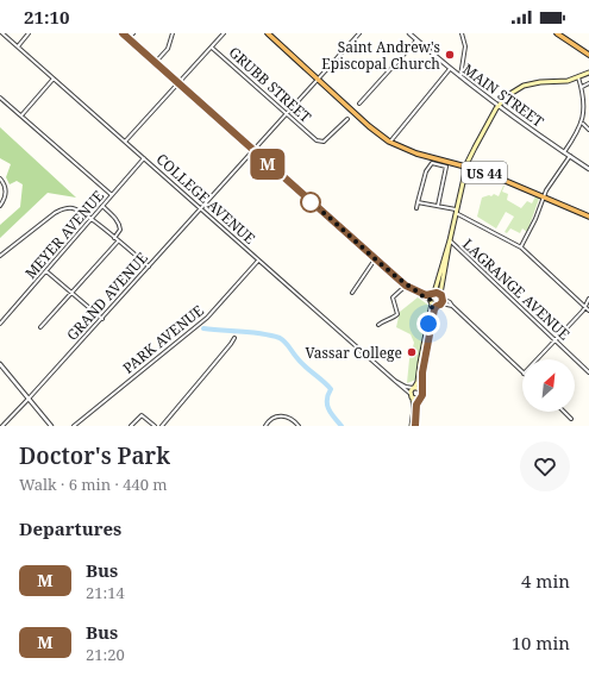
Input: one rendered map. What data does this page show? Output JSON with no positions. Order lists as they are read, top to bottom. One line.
{"streets":{"highway":["US 44"],"street":["GRUBB STREET","MAIN STREET","COLLEGE AVENUE","MEYER AVENUE","LAGRANGE AVENUE","GRAND AVENUE","PARK AVENUE"]},"crossings":[["GRUBB STREET","GRAND AVENUE"],["US 44","GRAND AVENUE"],["COLLEGE AVENUE","MEYER AVENUE"],["COLLEGE AVENUE","GRAND AVENUE"],["COLLEGE AVENUE","PARK AVENUE"]],"places":["Saint Andrew's Episcopal Church","Vassar College"],"lines":["bus line M"],"north":"top right","page":{"status":"21:10","on_map":"M","heading":[["Doctor's Park","Walk · 6 min · 440 m"],"Departures"],"list":[{"mark":"M","name":"Bus","note":"21:14","value":"4 min"},{"mark":"M","name":"Bus","note":"21:20","value":"10 min"}]}}
